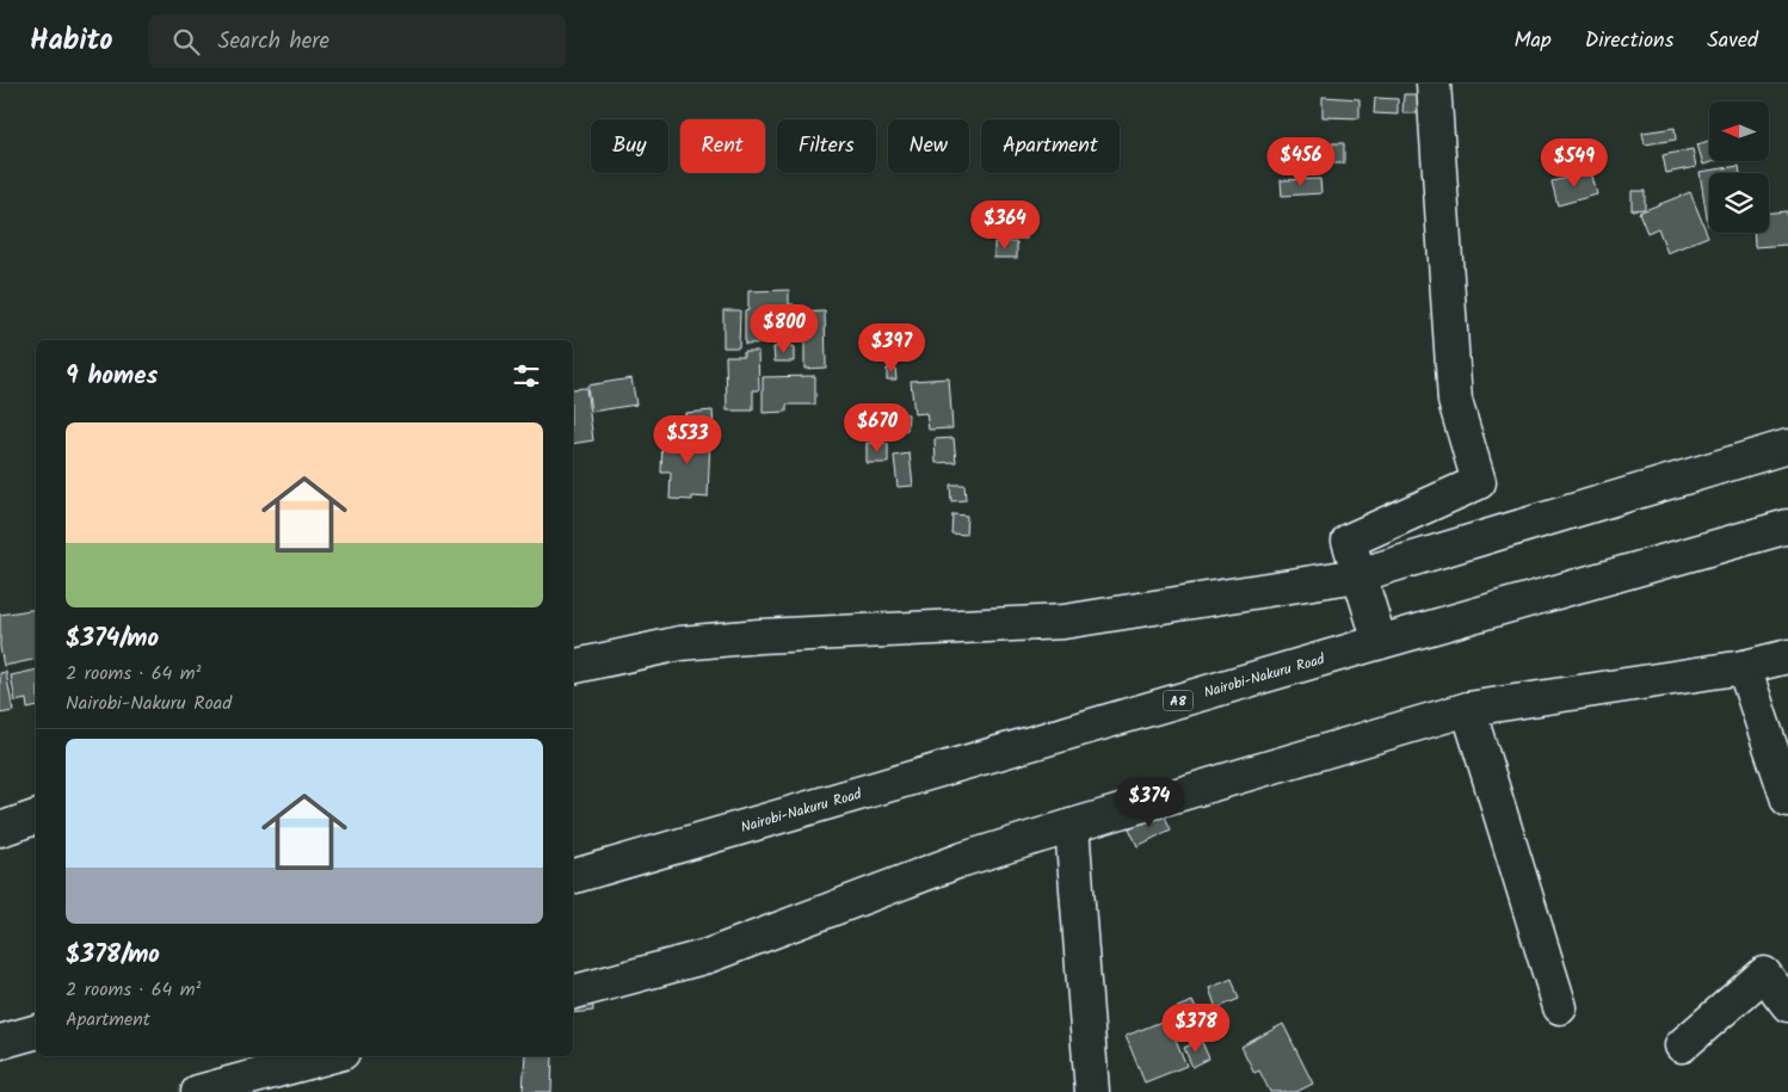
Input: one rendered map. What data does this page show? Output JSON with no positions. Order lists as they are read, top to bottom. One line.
{"streets":{"main road":["Nairobi-Nakuru Road","A8"]},"north":"left","page":{"header":"Habito","search":"Search here","nav":["Map","Directions","Saved"],"chip":["Buy","Rent","Filters","New","Apartment"],"price":["$456","$549","$364","$800","$397","$670","$533","$374","$378"],"heading":"9 homes","list":[{"name":"$374/mo","note":"2 rooms · 64 m² · Nairobi-Nakuru Road"},{"name":"$378/mo","note":"2 rooms · 64 m² · Apartment"}]}}
